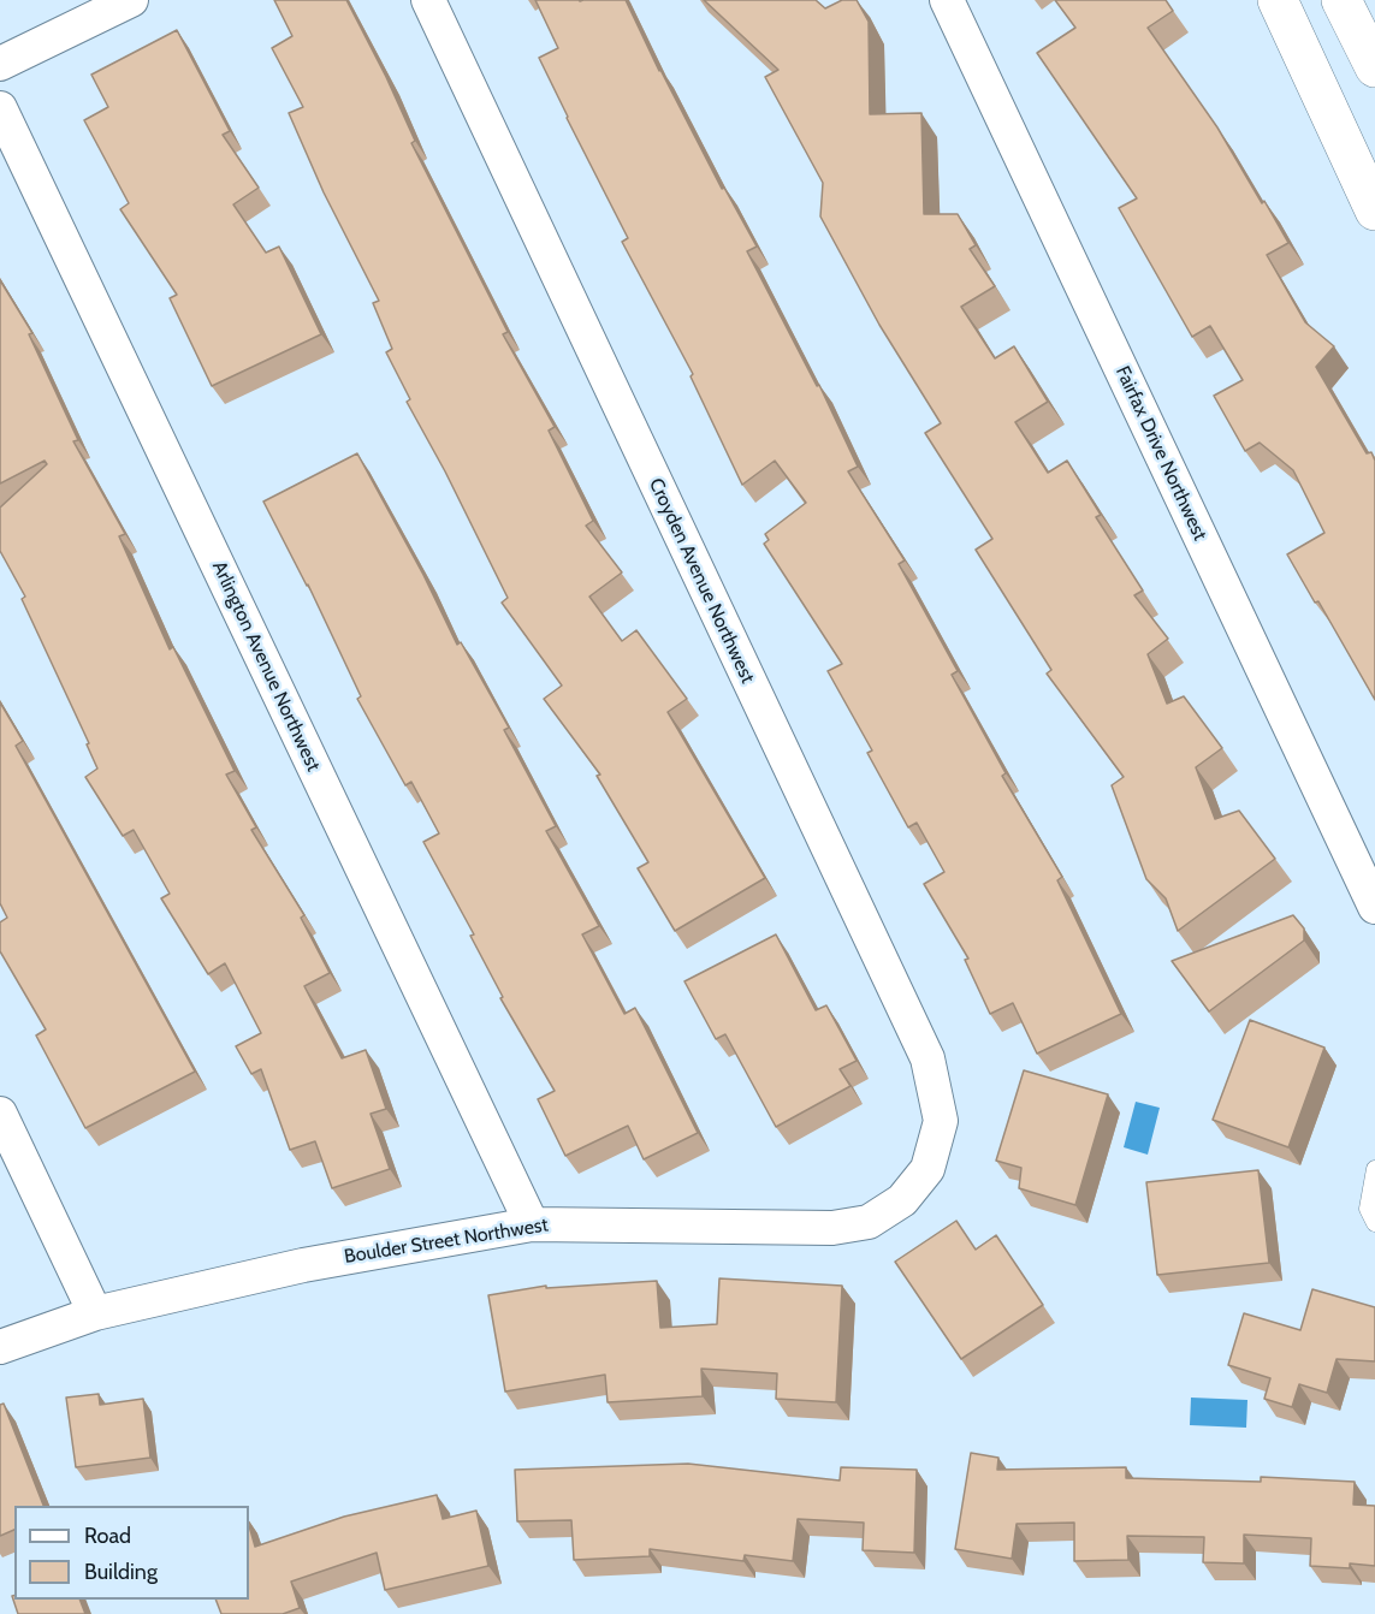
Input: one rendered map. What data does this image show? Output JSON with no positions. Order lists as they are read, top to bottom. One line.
{"streets":{"street":["Fairfax Drive Northwest","Croyden Avenue Northwest","Arlington Avenue Northwest","Boulder Street Northwest"]},"crossings":[["Croyden Avenue Northwest","Boulder Street Northwest"],["Arlington Avenue Northwest","Boulder Street Northwest"]],"legend":["Road","Building"]}
